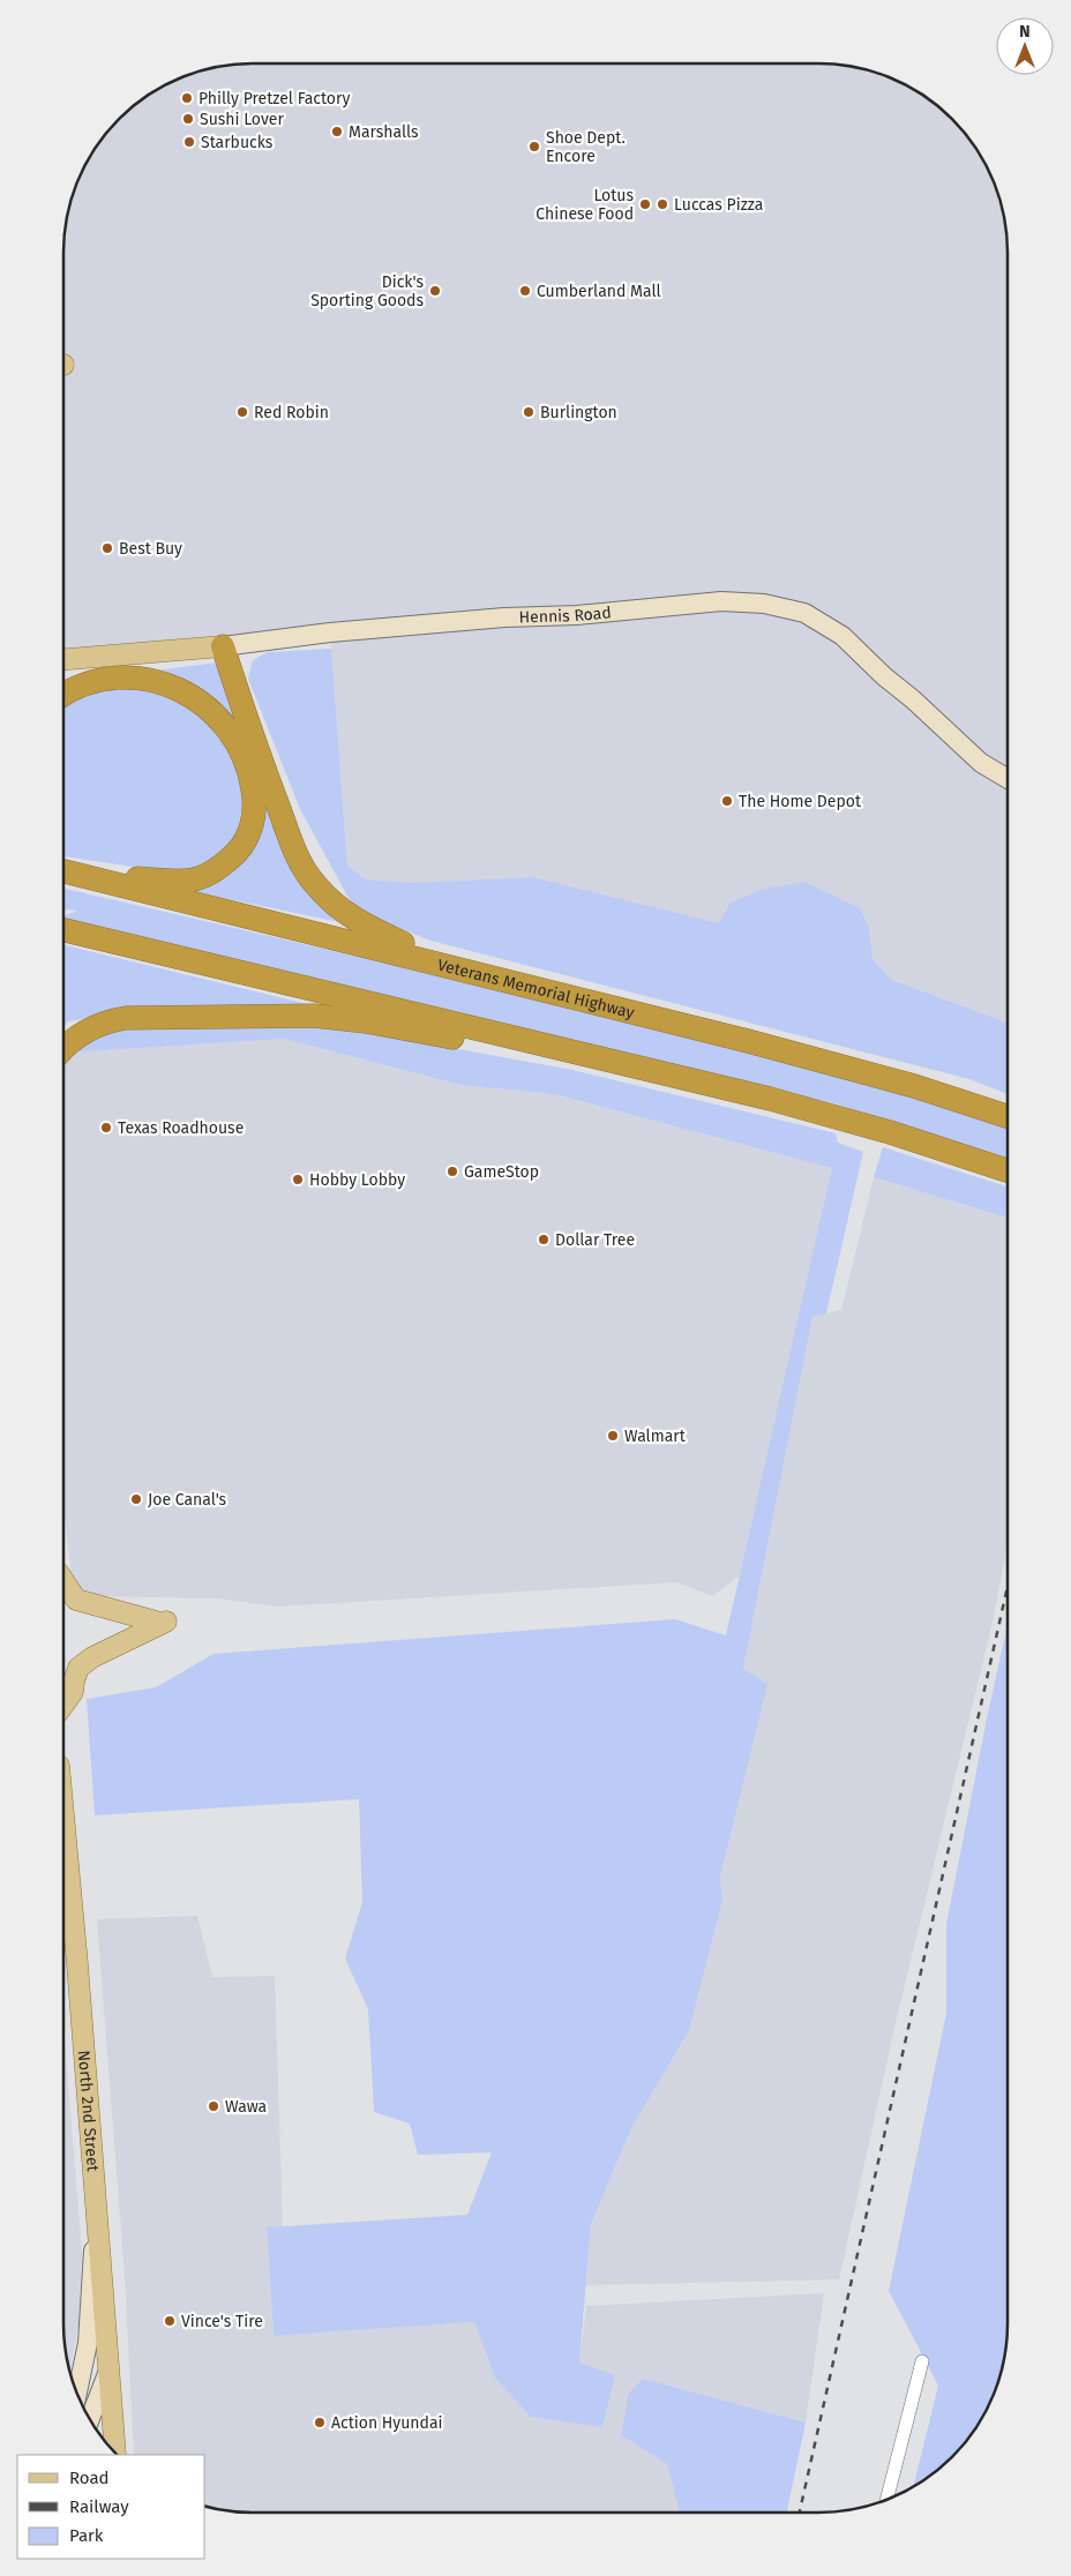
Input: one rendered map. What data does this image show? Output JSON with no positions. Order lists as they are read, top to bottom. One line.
{"streets":{"highway":["Veterans Memorial Highway"],"main road":["Hennis Road","North 2nd Street"]},"places":["Philly Pretzel Factory","Sushi Lover","Marshalls","Starbucks","Shoe Dept. Encore","Lotus Chinese Food","Luccas Pizza","Dick's Sporting Goods","Cumberland Mall","Red Robin","Burlington","Best Buy","The Home Depot","Texas Roadhouse","GameStop","Hobby Lobby","Dollar Tree","Walmart","Joe Canal's","Wawa","Vince's Tire","Action Hyundai"],"legend":["Road","Railway","Park"],"north":"top"}
